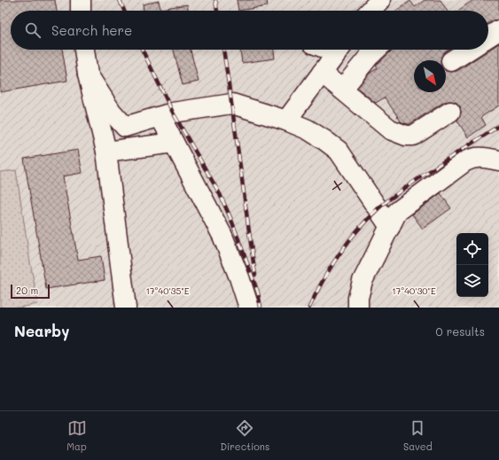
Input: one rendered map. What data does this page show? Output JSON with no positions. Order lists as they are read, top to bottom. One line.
{"scale_bar":"20 m","north":"bottom right","page":{"search":"Search here","scale":"20 m","heading":["Nearby","0 results"],"nav":["Map","Directions","Saved"]},"coordinates":["17°40'35\"E","17°40'30\"E"]}
